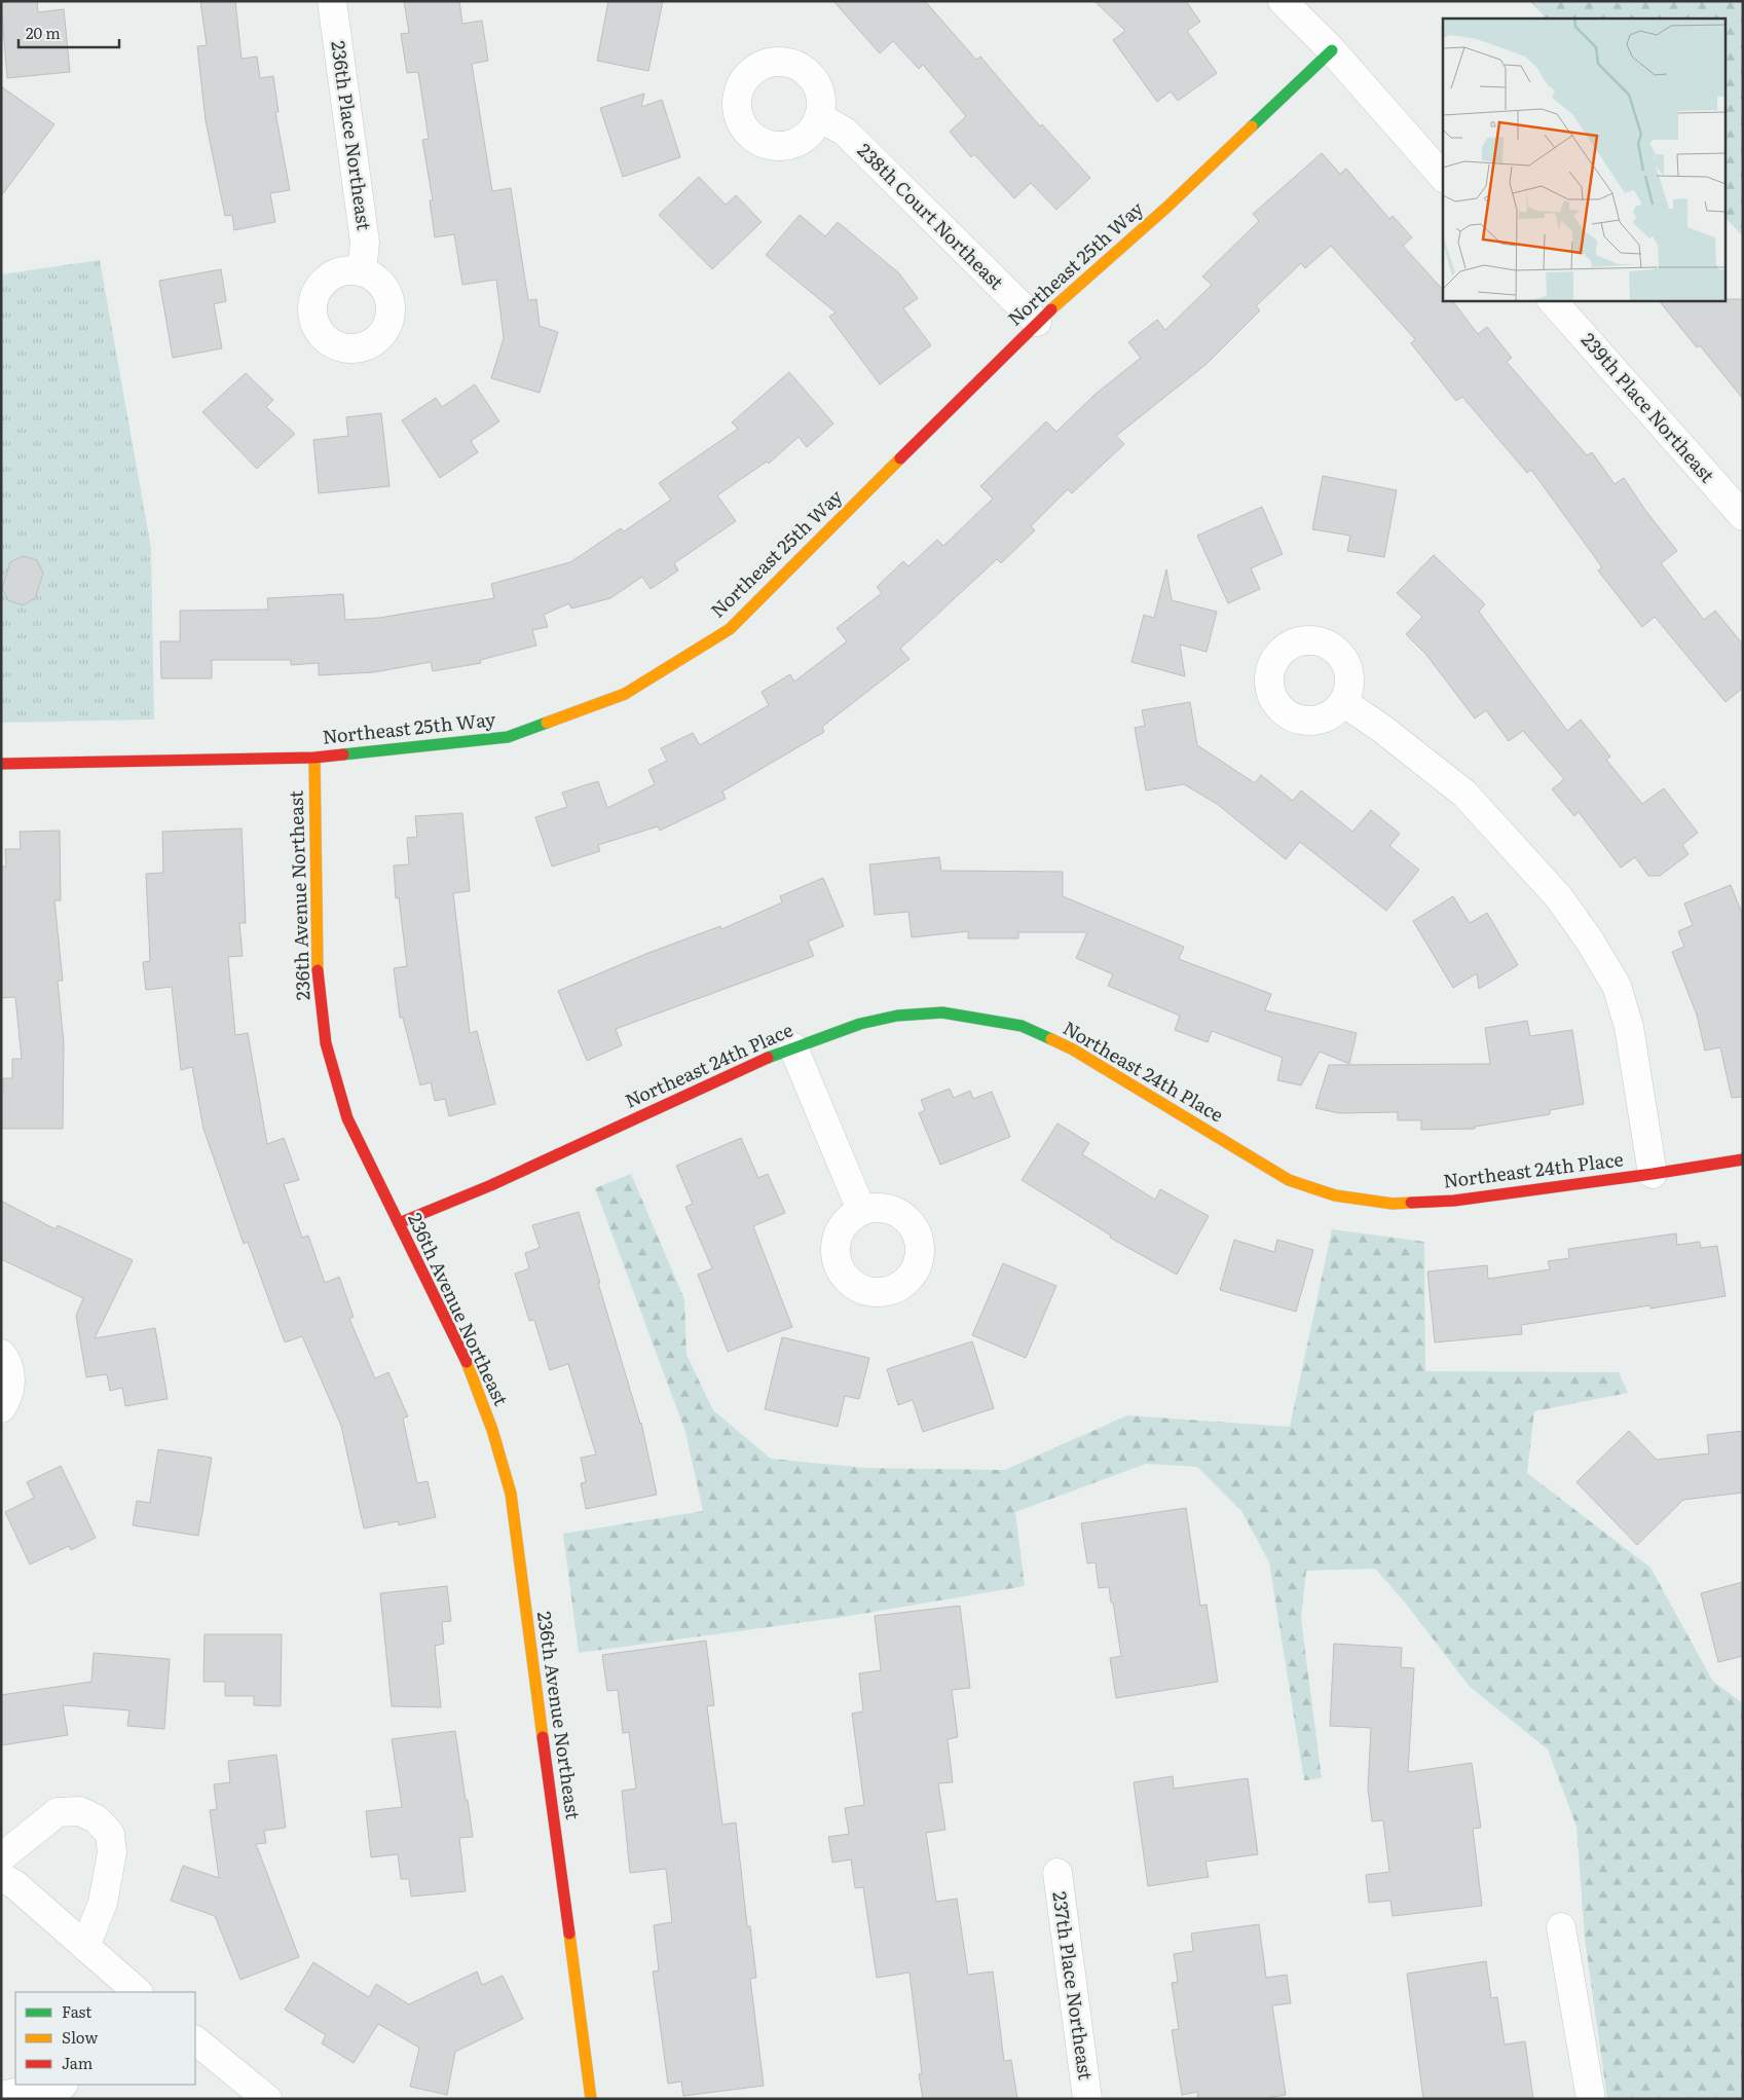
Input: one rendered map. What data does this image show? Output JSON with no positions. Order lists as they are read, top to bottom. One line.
{"streets":{"street":["236th Place Northeast","238th Court Northeast","Northeast 25th Way","239th Place Northeast","236th Avenue Northeast","Northeast 24th Place","237th Place Northeast"]},"crossings":[["238th Court Northeast","Northeast 25th Way"],["Northeast 25th Way","236th Avenue Northeast"],["236th Avenue Northeast","Northeast 24th Place"]],"legend":["Fast","Slow","Jam"],"scale_bar":"20 m"}
